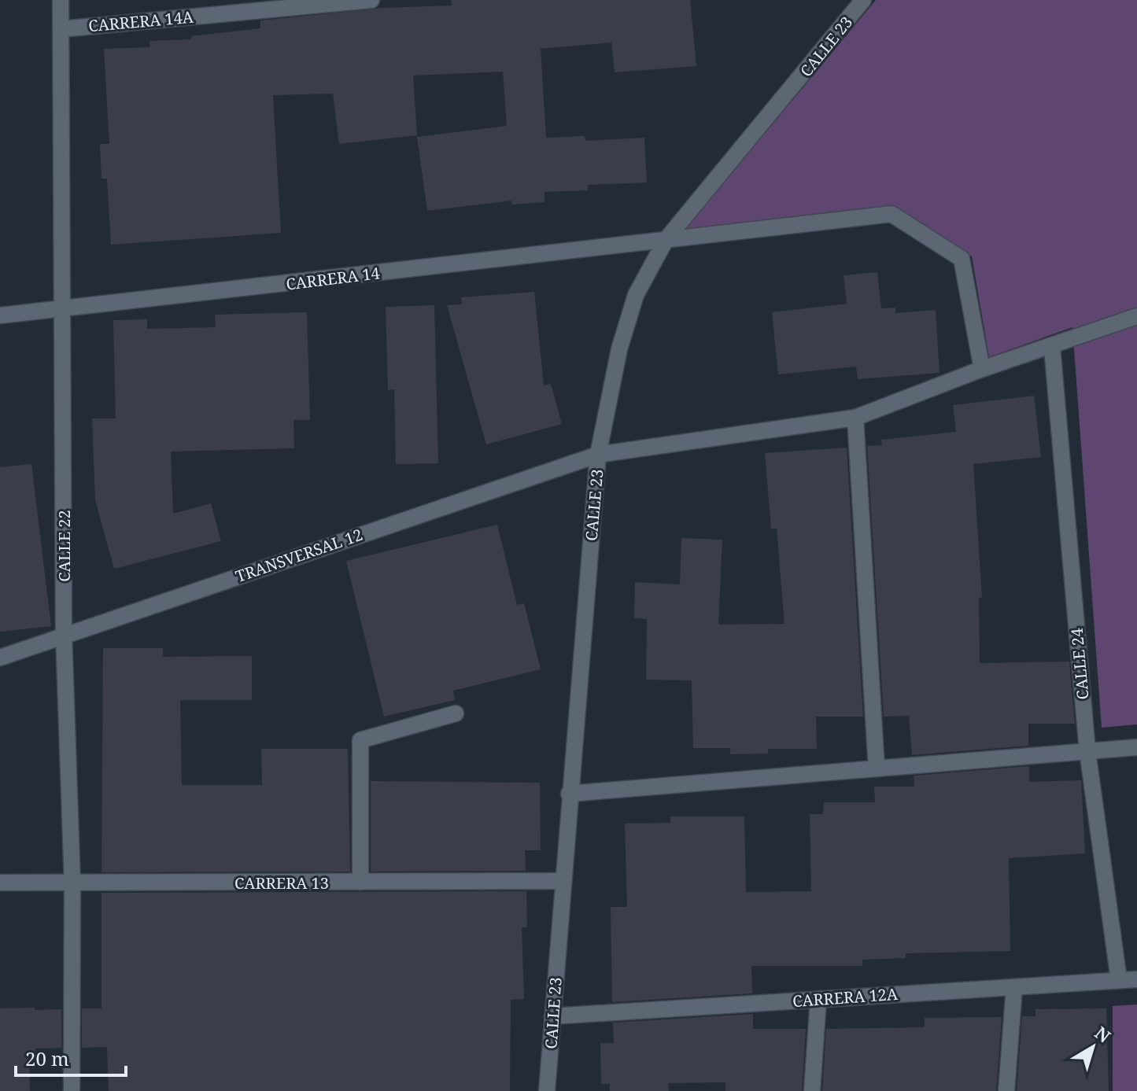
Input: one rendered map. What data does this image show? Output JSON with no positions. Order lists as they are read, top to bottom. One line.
{"streets":{"street":["CARRERA 14A","CALLE 23","CARRERA 14","CALLE 22","TRANSVERSAL 12","CALLE 24","CARRERA 13","CARRERA 12A"]},"crossings":[["CARRERA 14A","CALLE 22"],["CALLE 23","CARRERA 14"],["CALLE 23","TRANSVERSAL 12"],["CALLE 23","CARRERA 13"],["CALLE 23","CARRERA 12A"],["CARRERA 14","CALLE 22"],["CARRERA 14","TRANSVERSAL 12"],["CALLE 22","TRANSVERSAL 12"],["CALLE 22","CARRERA 13"],["TRANSVERSAL 12","CALLE 24"],["CALLE 24","CARRERA 12A"]],"scale_bar":"20 m","north":"top right"}
